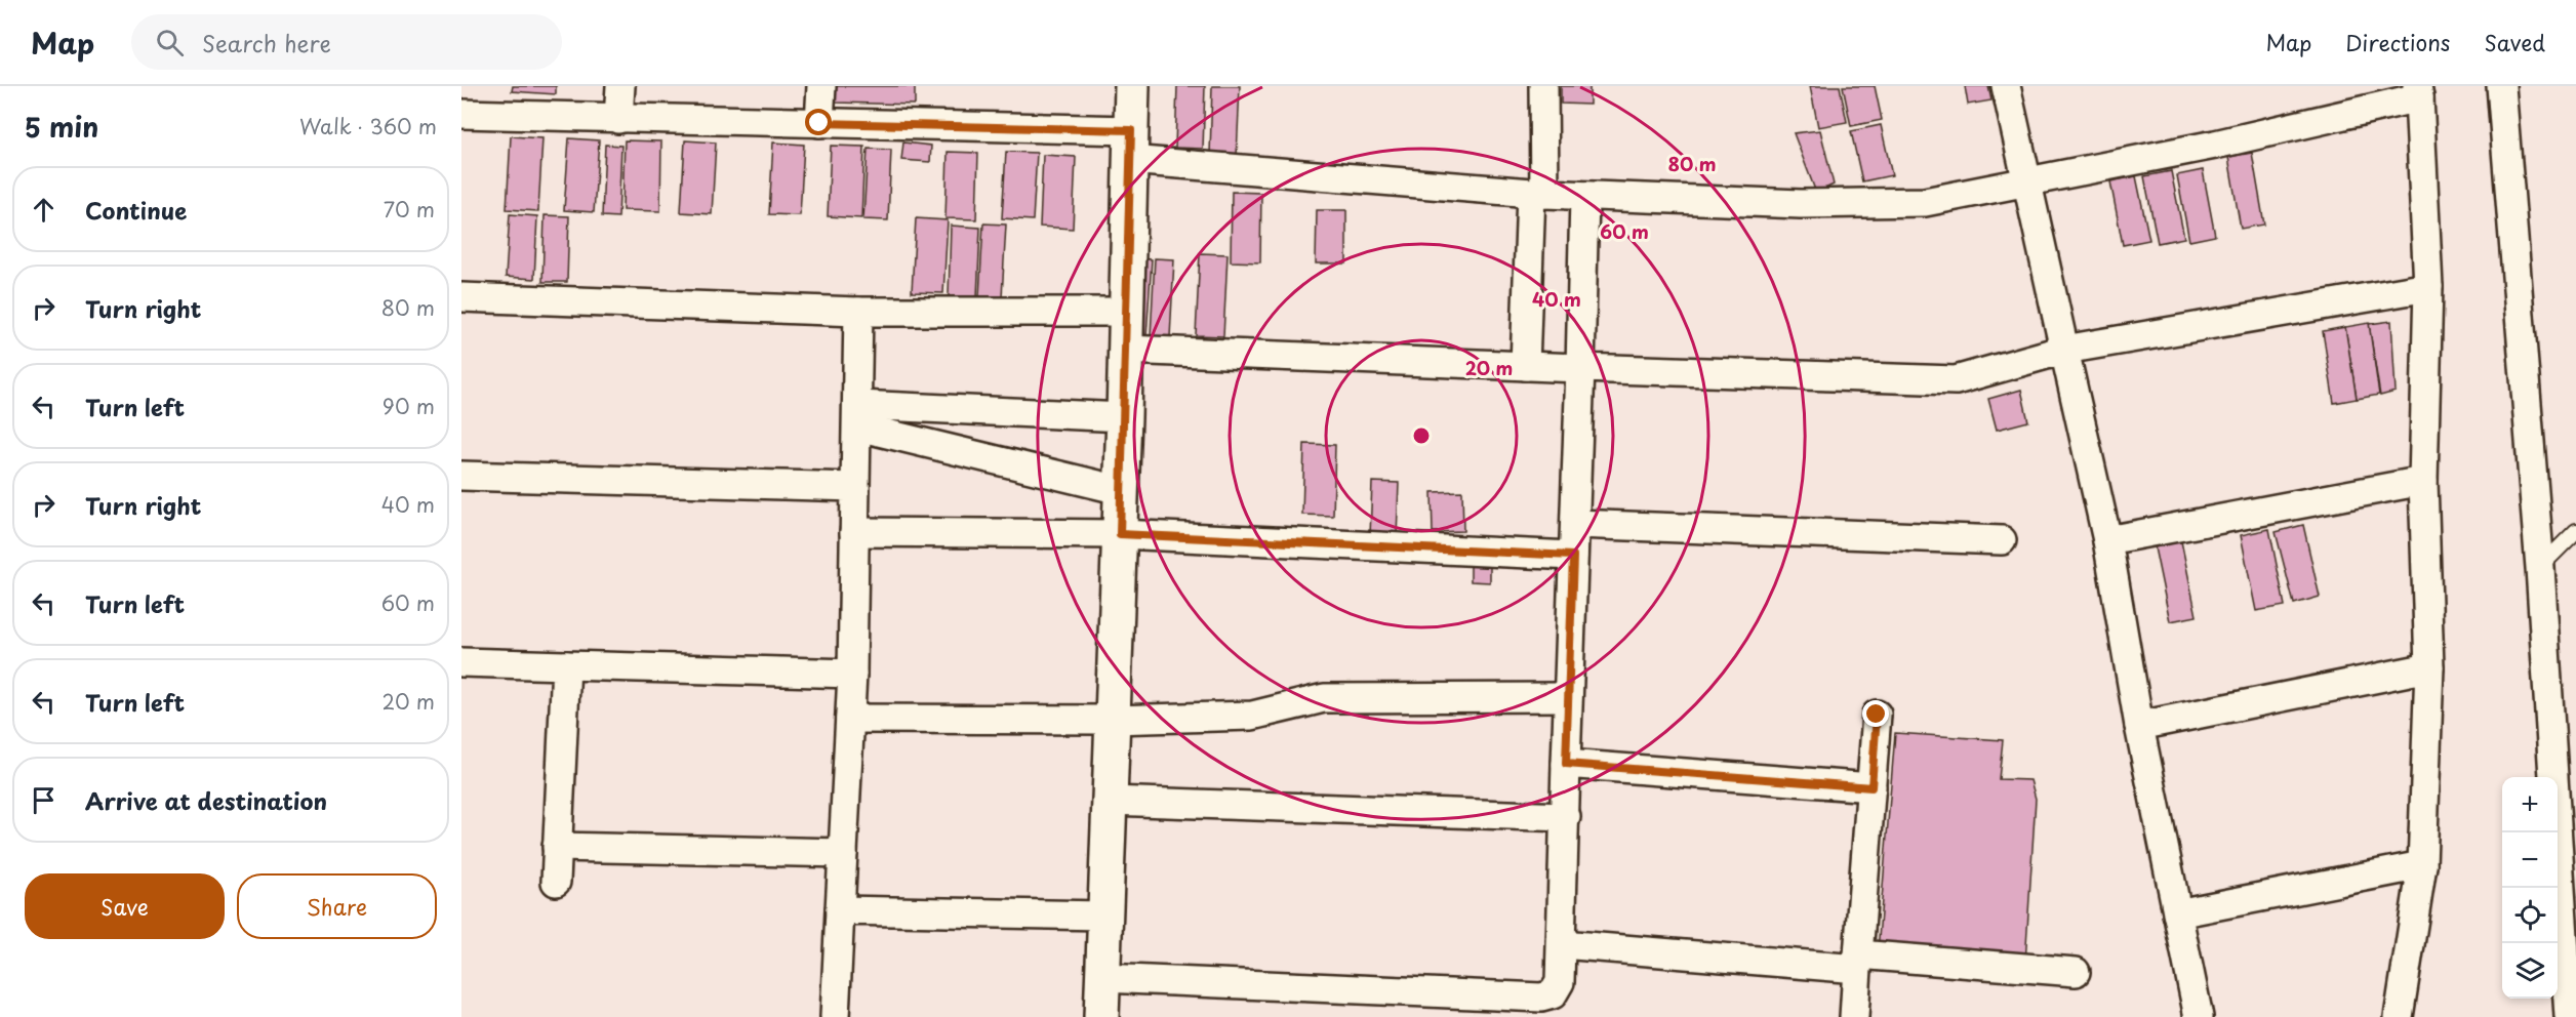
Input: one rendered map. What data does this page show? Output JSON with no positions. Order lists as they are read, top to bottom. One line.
{"page":{"header":"Map","search":"Search here","nav":["Map","Directions","Saved"],"heading":["5 min","Walk · 360 m"],"list":[["Continue","70 m"],["Turn right","80 m"],["Turn left","90 m"],["Turn right","40 m"],["Turn left","60 m"],["Turn left","20 m"],"Arrive at destination"],"map_buttons":["+","−"],"buttons":["Save","Share"]},"rings":["80 m","60 m","40 m","20 m"]}
